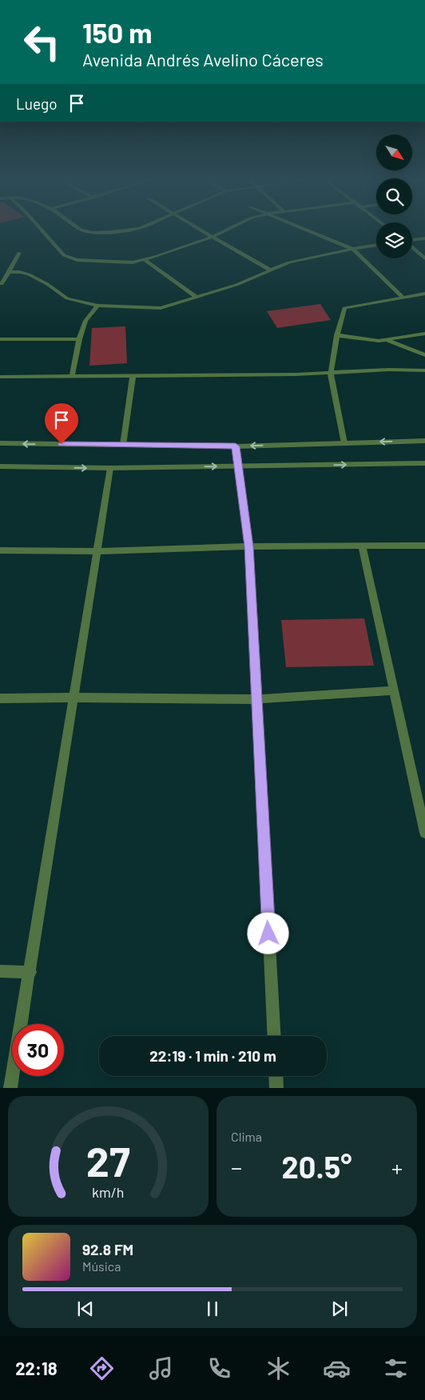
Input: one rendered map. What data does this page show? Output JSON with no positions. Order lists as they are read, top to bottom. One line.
{"north":"bottom right","page":{"turn":["150 m","Avenida Andrés Avelino Cáceres"],"then":"Luego","limit":"30","trip":"22:19 · 1 min · 210 m","tile":"Clima","heat":["−","20.5°","+"],"song":["92.8 FM","Música"],"tabs":"22:18","gauge":["27","km/h"]}}
